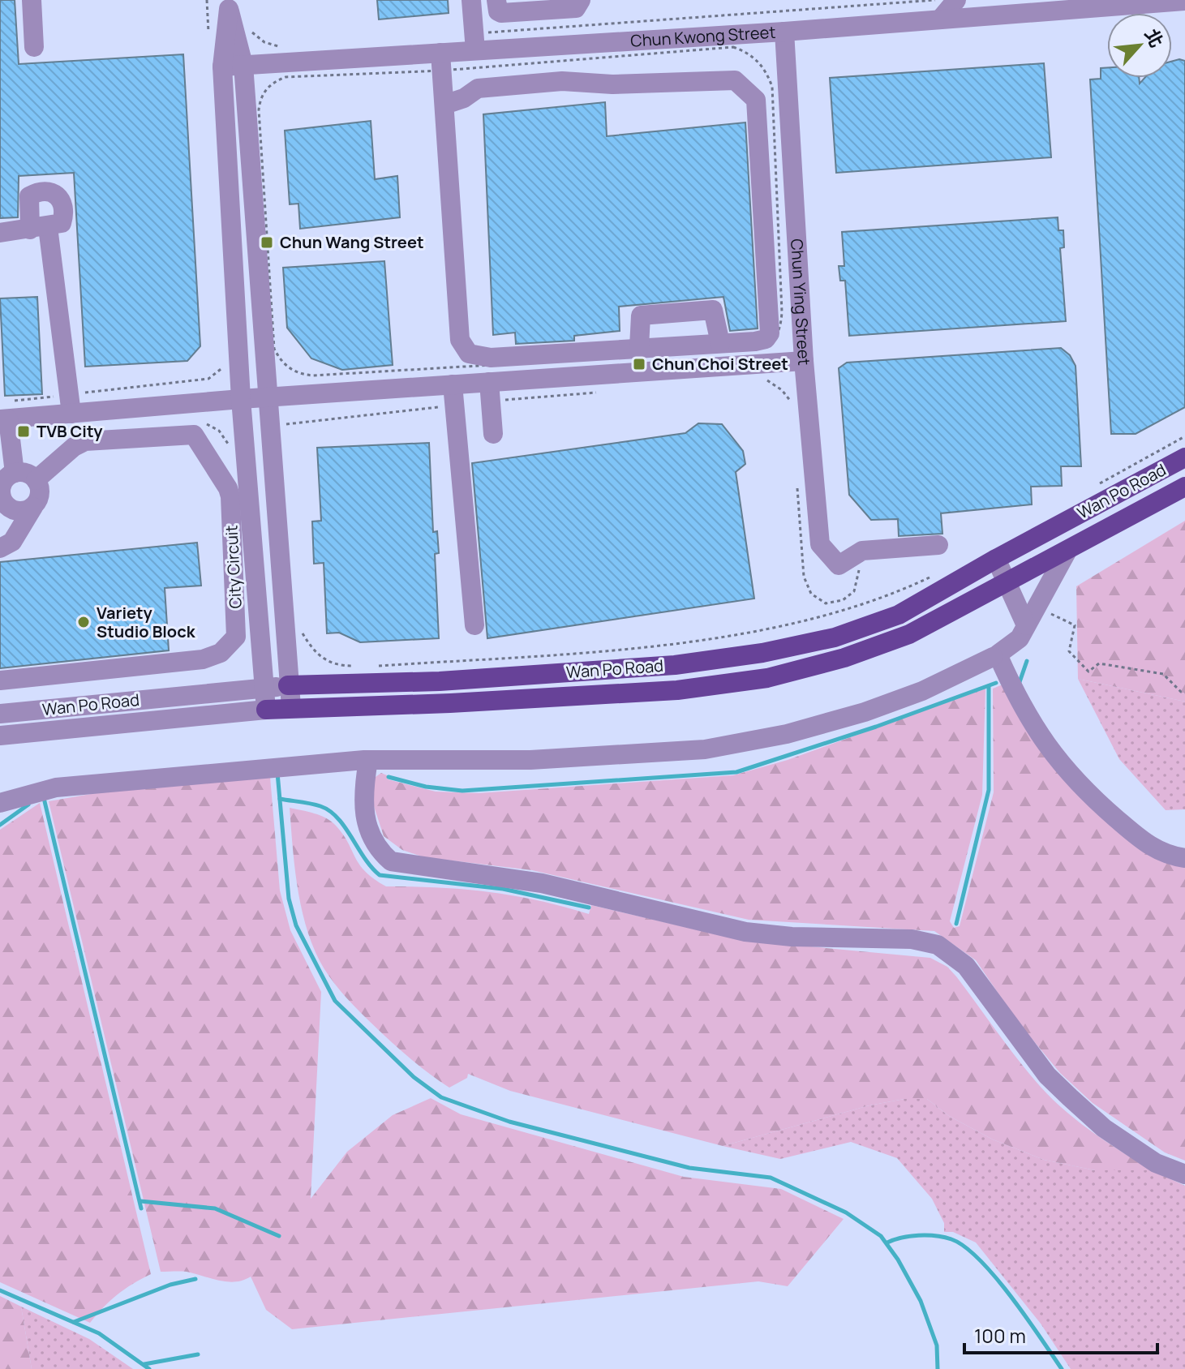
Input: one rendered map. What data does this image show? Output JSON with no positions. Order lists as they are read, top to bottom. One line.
{"streets":{"main road":["Wan Po Road"],"street":["Chun Kwong Street","Chun Ying Street","City Circuit"]},"crossings":[["Chun Kwong Street","Chun Ying Street"]],"places":{"transit":["Chun Wang Street","Chun Choi Street","TVB City"],"other":["Variety Studio Block"]},"scale_bar":"100 m","north":"top right"}
